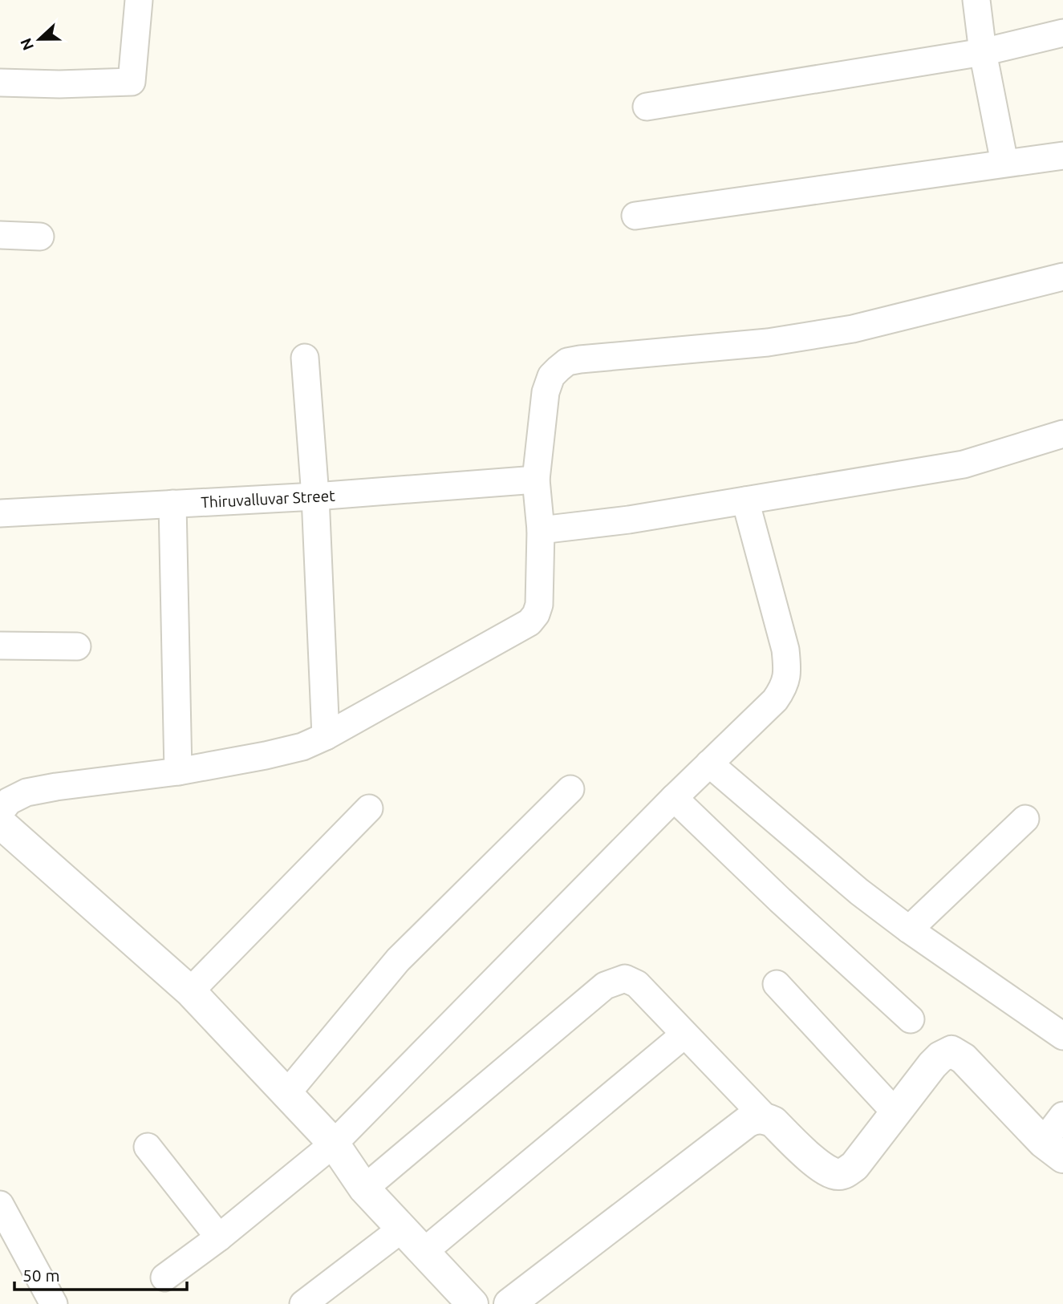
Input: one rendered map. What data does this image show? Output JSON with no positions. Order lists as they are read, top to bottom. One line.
{"streets":{"street":["Thiruvalluvar Street"]},"scale_bar":"50 m","north":"left"}
